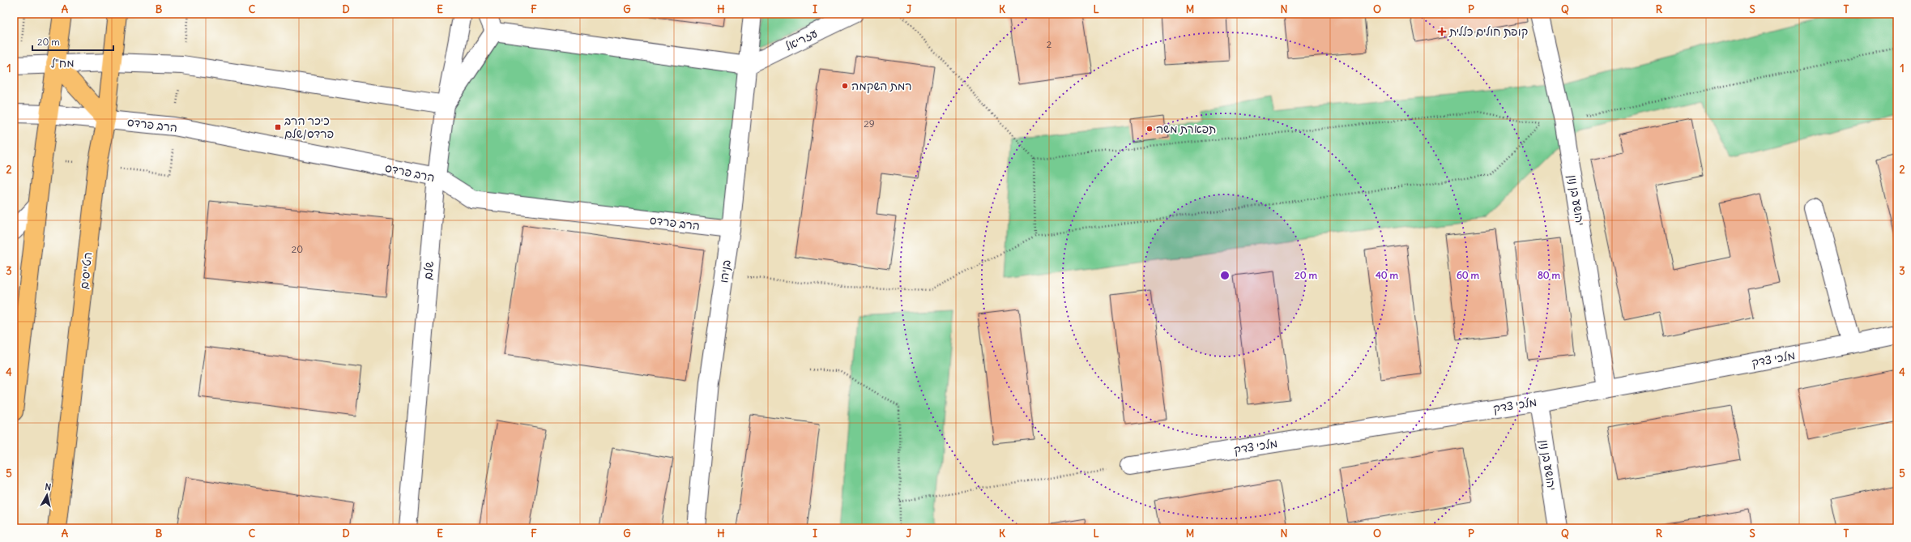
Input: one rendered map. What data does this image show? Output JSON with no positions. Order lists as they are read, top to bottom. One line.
{"streets":{"main road":["הטייסים"],"street":["עזריאל","מח\"ל","הרב פרדס","יהושע בן נון","שלם","בניהו","מלכי צדק"]},"crossings":[["עזריאל","בניהו"],["מח\"ל","הטייסים"],["הרב פרדס","הטייסים"],["הרב פרדס","שלם"],["הרב פרדס","בניהו"],["יהושע בן נון","מלכי צדק"]],"places":{"health":["קופת חולים כללית"],"other":["רמת השקמה","תפארת משה"],"transit":["כיכר הרב פרדס/שלם"]},"house_numbers":["2","29","20"],"scale_bar":"20 m","north":"top","grid":{"columns":["A","B","C","D","E","F","G","H","I","J","K","L","M","N","O","P","Q","R","S","T"],"rows":["1","2","3","4","5"]},"rings":["20 m","40 m","60 m","80 m"]}
